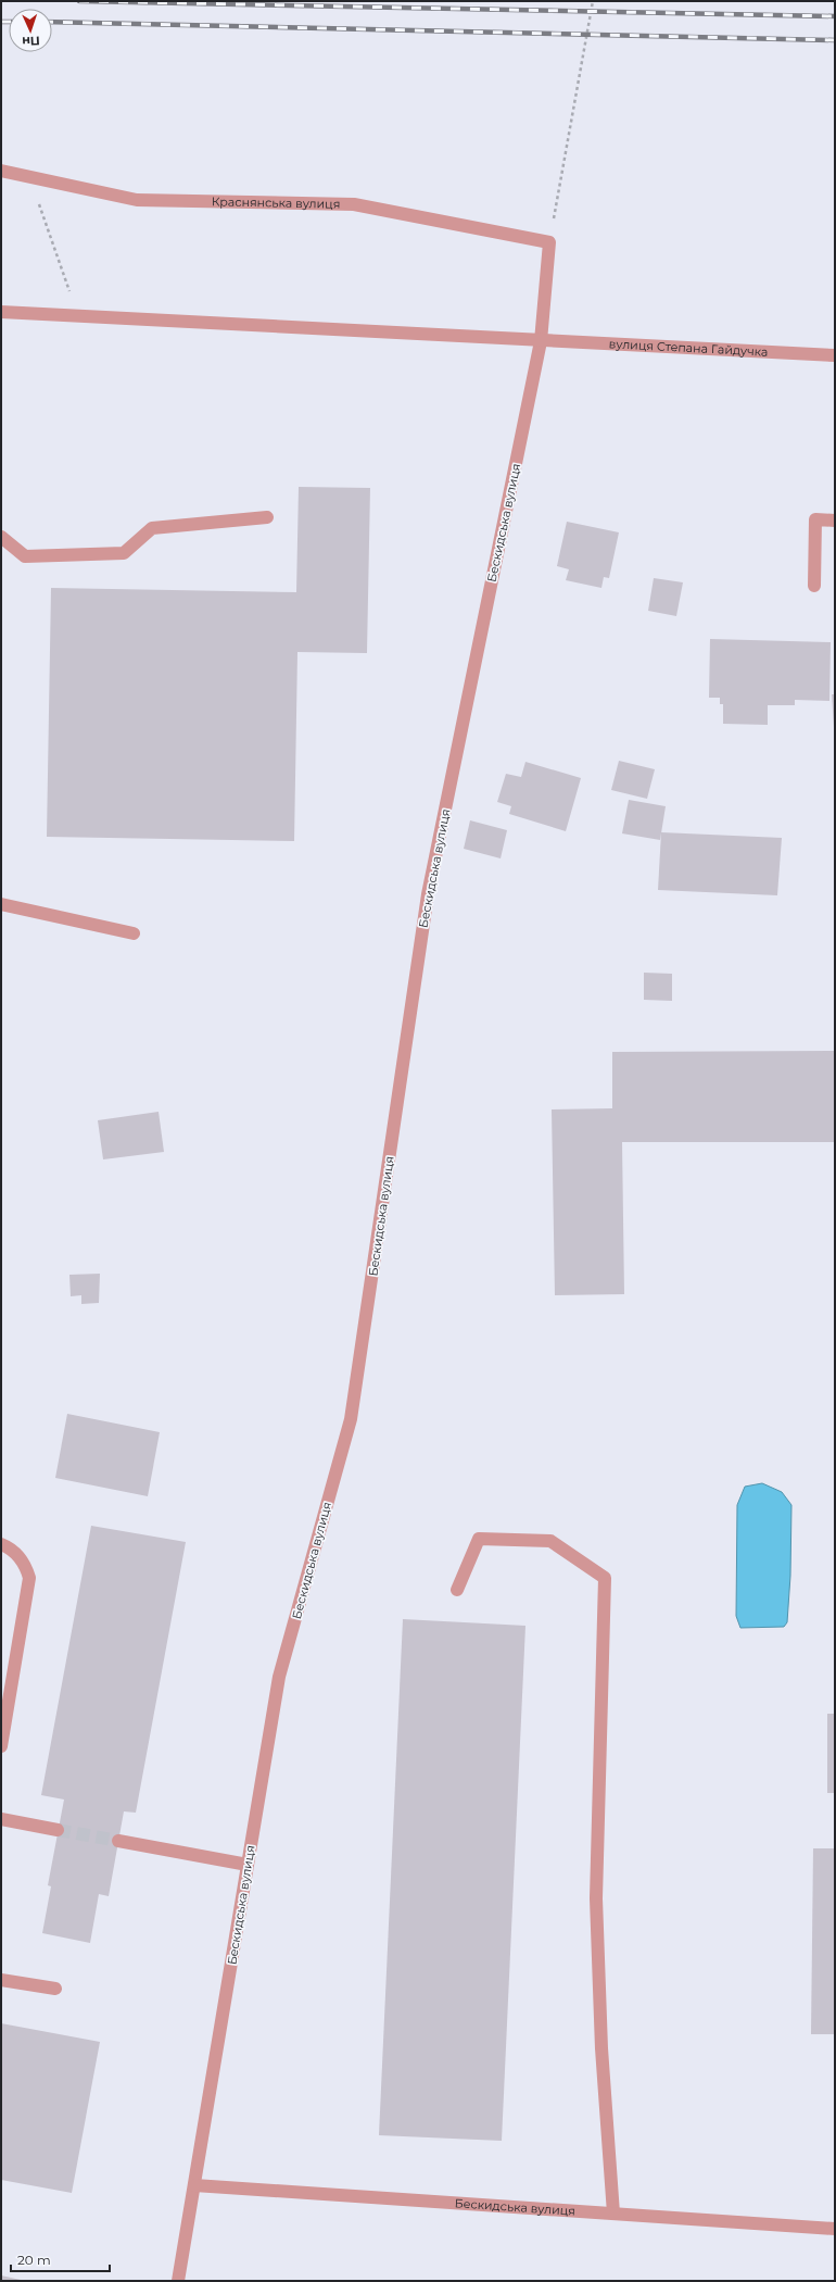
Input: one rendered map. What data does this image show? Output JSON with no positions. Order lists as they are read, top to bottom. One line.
{"streets":{"street":["Краснянська вулиця","вулиця Степана Гайдучка","Бескидська вулиця"]},"crossings":[["Краснянська вулиця","Бескидська вулиця"],["вулиця Степана Гайдучка","Бескидська вулиця"]],"scale_bar":"20 m","north":"bottom"}
